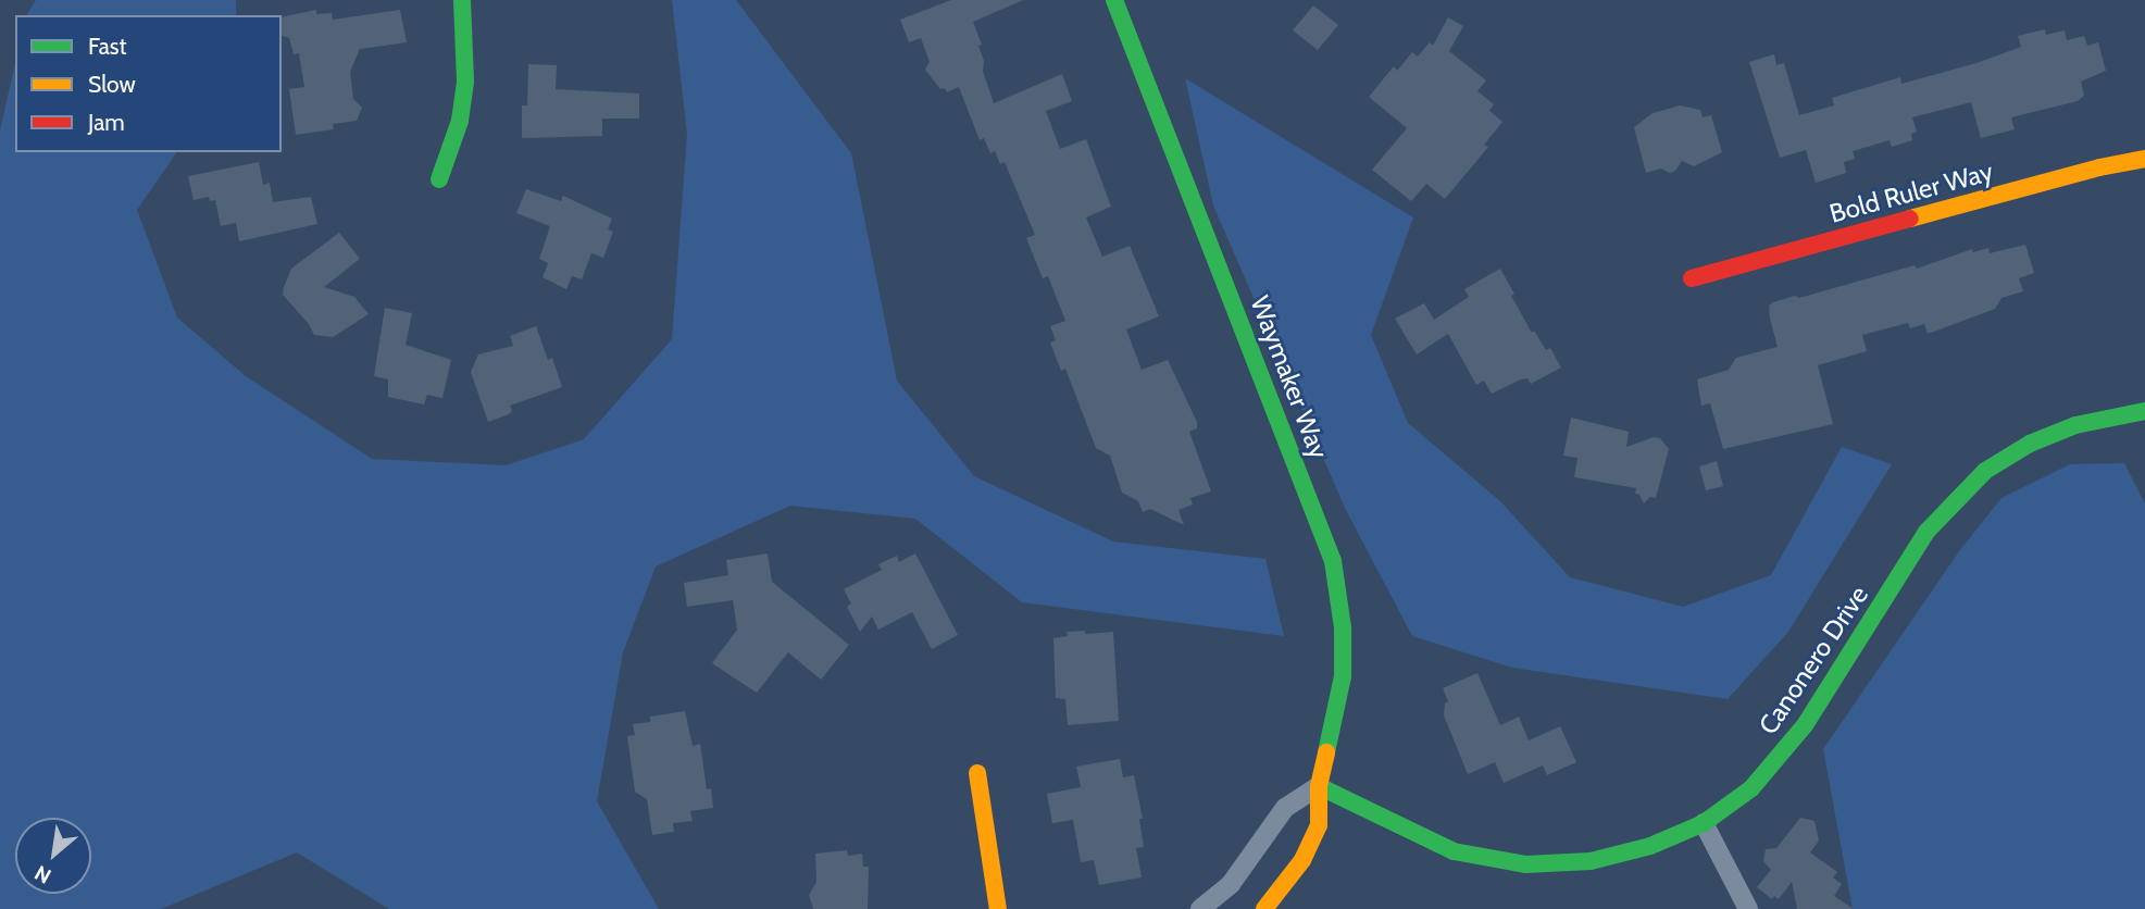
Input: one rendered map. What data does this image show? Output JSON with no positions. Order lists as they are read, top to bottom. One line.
{"streets":{"street":["Bold Ruler Way","Waymaker Way","Canonero Drive"]},"crossings":[["Waymaker Way","Canonero Drive"]],"legend":["Fast","Slow","Jam"],"north":"bottom left"}
